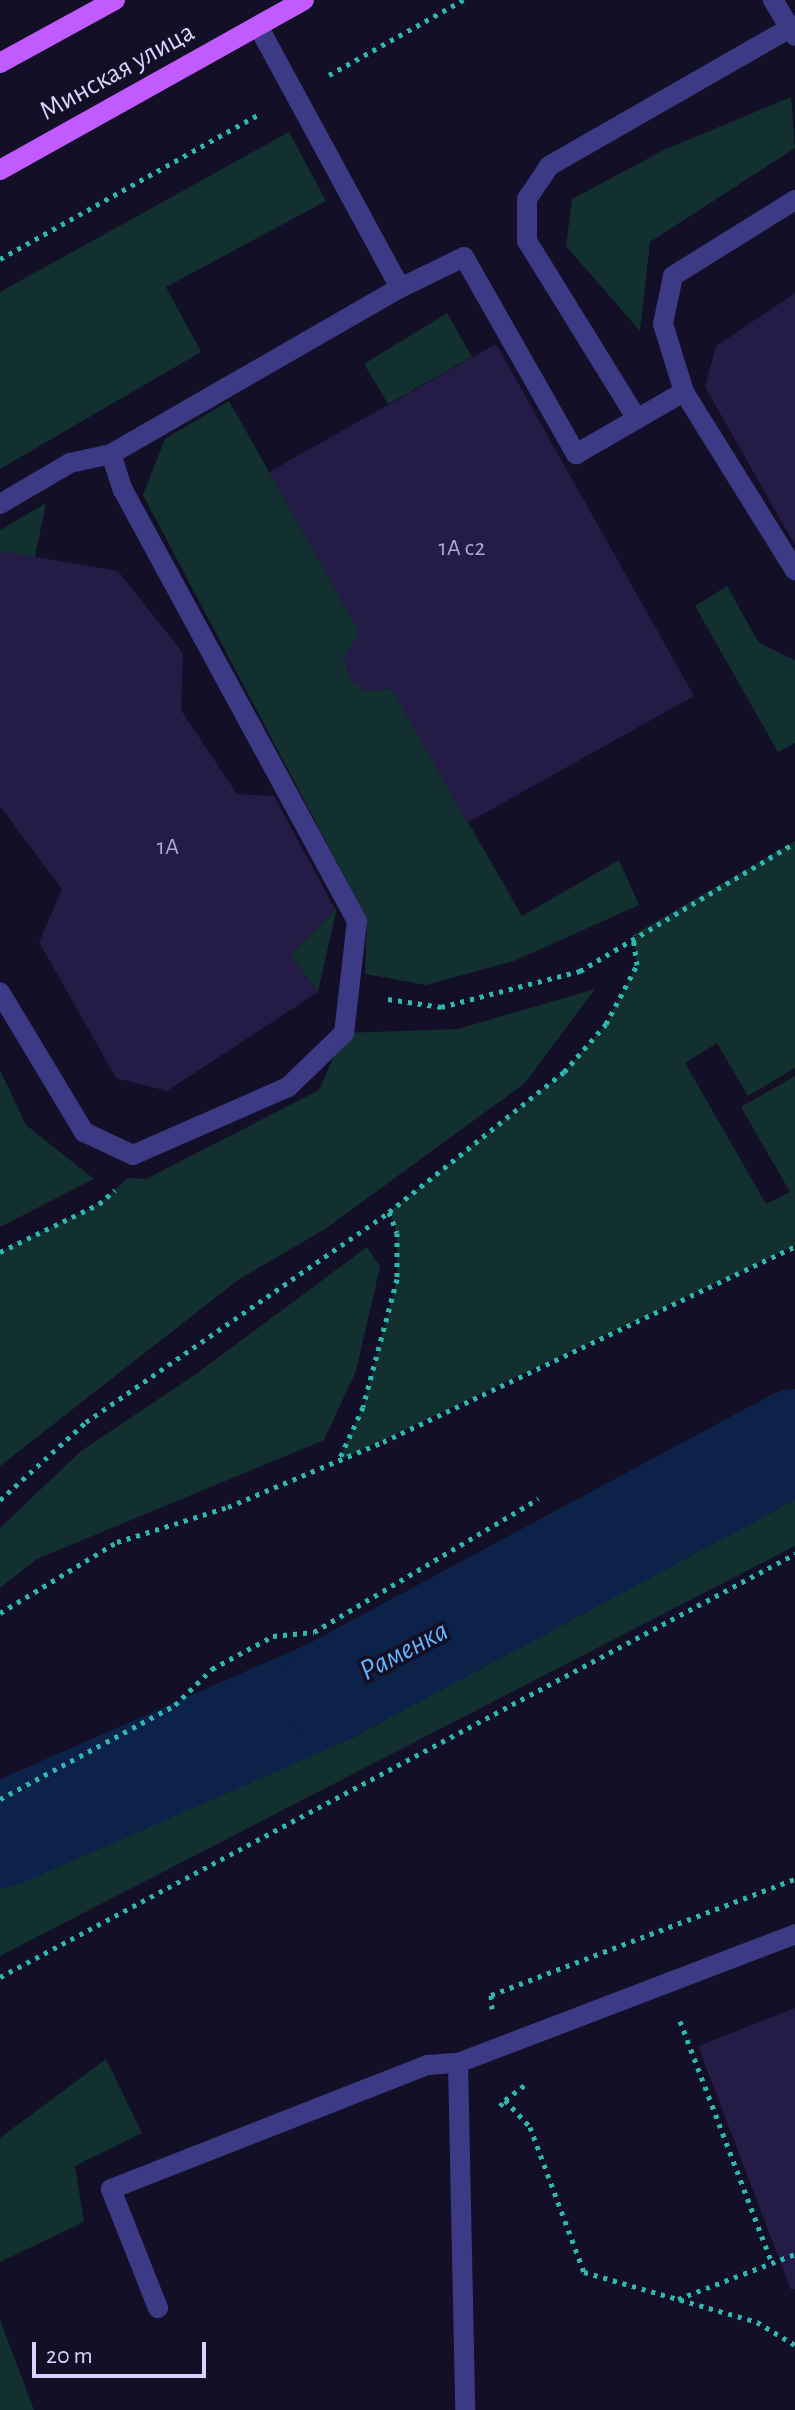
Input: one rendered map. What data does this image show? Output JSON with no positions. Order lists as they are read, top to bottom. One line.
{"streets":{"main road":["Минская улица"]},"water":["Раменка"],"house_numbers":["1А с2","1А"],"scale_bar":"20 m"}
